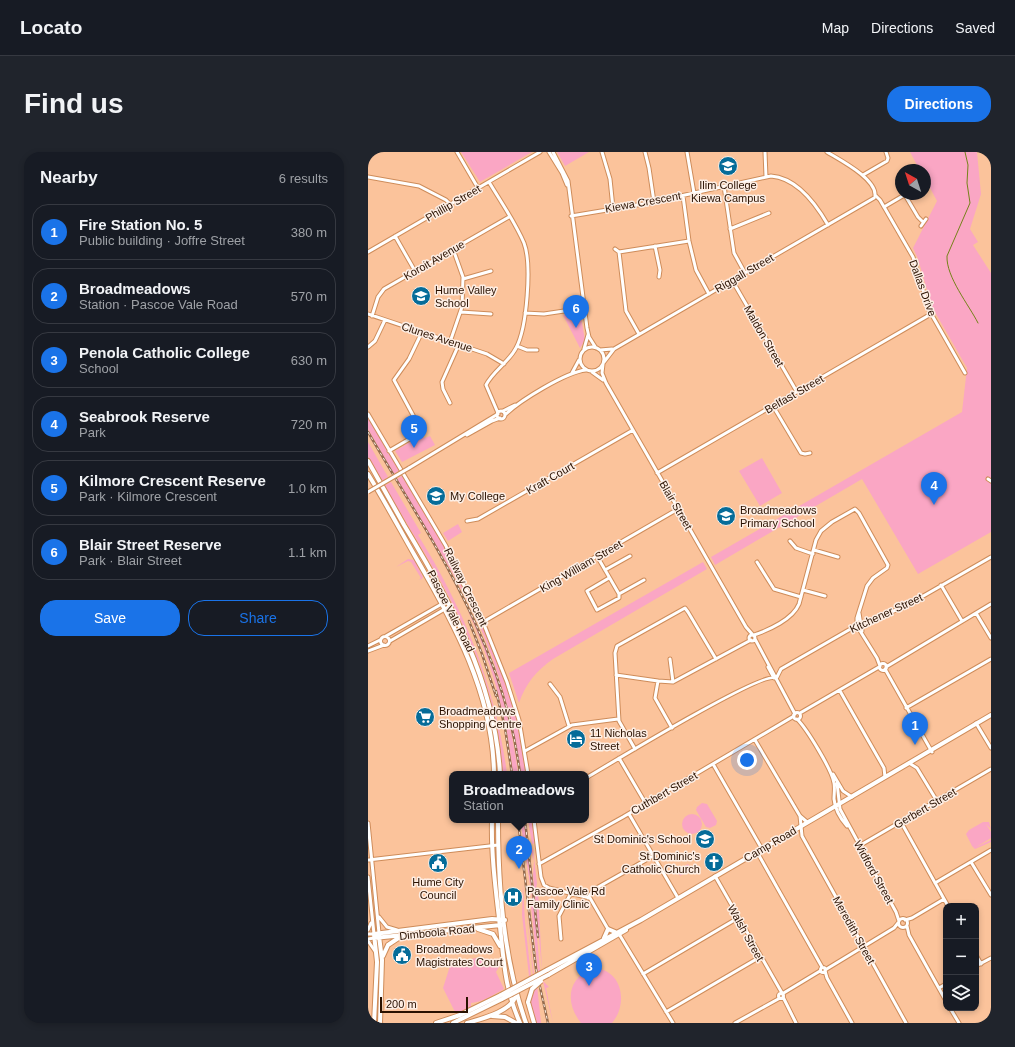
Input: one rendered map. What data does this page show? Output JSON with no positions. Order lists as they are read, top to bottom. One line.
{"streets":{"main road":["Pascoe Vale Road","Camp Road","Dimboola Road"],"street":["Kiewa Crescent","Phillip Street","Koroit Avenue","Riggall Street","Dallas Drive","Maldon Street","Clunes Avenue","Belfast Street","Kraft Court","Blair Street","King William Street","Railway Crescent","Kitchener Street","Cuthbert Street","Gerbert Street","Widford Street","Meredith Street","Walsh Street"]},"crossings":[["Kiewa Crescent","Riggall Street"],["Koroit Avenue","Clunes Avenue"],["Riggall Street","Dallas Drive"],["Riggall Street","Maldon Street"],["Riggall Street","Blair Street"],["Dallas Drive","Belfast Street"],["Maldon Street","Belfast Street"],["Belfast Street","Blair Street"],["Kraft Court","Blair Street"],["Blair Street","King William Street"],["Blair Street","Cuthbert Street"],["Blair Street","Camp Road"],["Blair Street","Widford Street"],["King William Street","Railway Crescent"],["Gerbert Street","Widford Street"],["Camp Road","Widford Street"],["Camp Road","Meredith Street"],["Camp Road","Walsh Street"]],"places":{"school or university":["Ilim College Kiewa Campus","Hume Valley School","My College","Broadmeadows Primary School","St Dominic's School"],"supermarket":["Broadmeadows Shopping Centre"],"hotel":["11 Nicholas Street"],"church":["St Dominic's Catholic Church"],"public building":["Hume City Council","Broadmeadows Magistrates Court"],"hospital":["Pascoe Vale Rd Family Clinic"]},"scale_bar":"200 m","north":"top left","page":{"header":"Locato","nav":["Map","Directions","Saved"],"buttons":["Directions",["Save","Share"]],"title":"Find us","heading":["Nearby","6 results"],"list":[{"mark":"1","name":"Fire Station No. 5","note":"Public building · Joffre Street","value":"380 m"},{"mark":"2","name":"Broadmeadows","note":"Station · Pascoe Vale Road","value":"570 m"},{"mark":"3","name":"Penola Catholic College","note":"School","value":"630 m"},{"mark":"4","name":"Seabrook Reserve","note":"Park","value":"720 m"},{"mark":"5","name":"Kilmore Crescent Reserve","note":"Park · Kilmore Crescent","value":"1.0 km"},{"mark":"6","name":"Blair Street Reserve","note":"Park · Blair Street","value":"1.1 km"}],"pins":["6","5","4","1","2","3"],"popup":["Broadmeadows","Station"],"map_buttons":["+","−"],"scale":"200 m"}}
